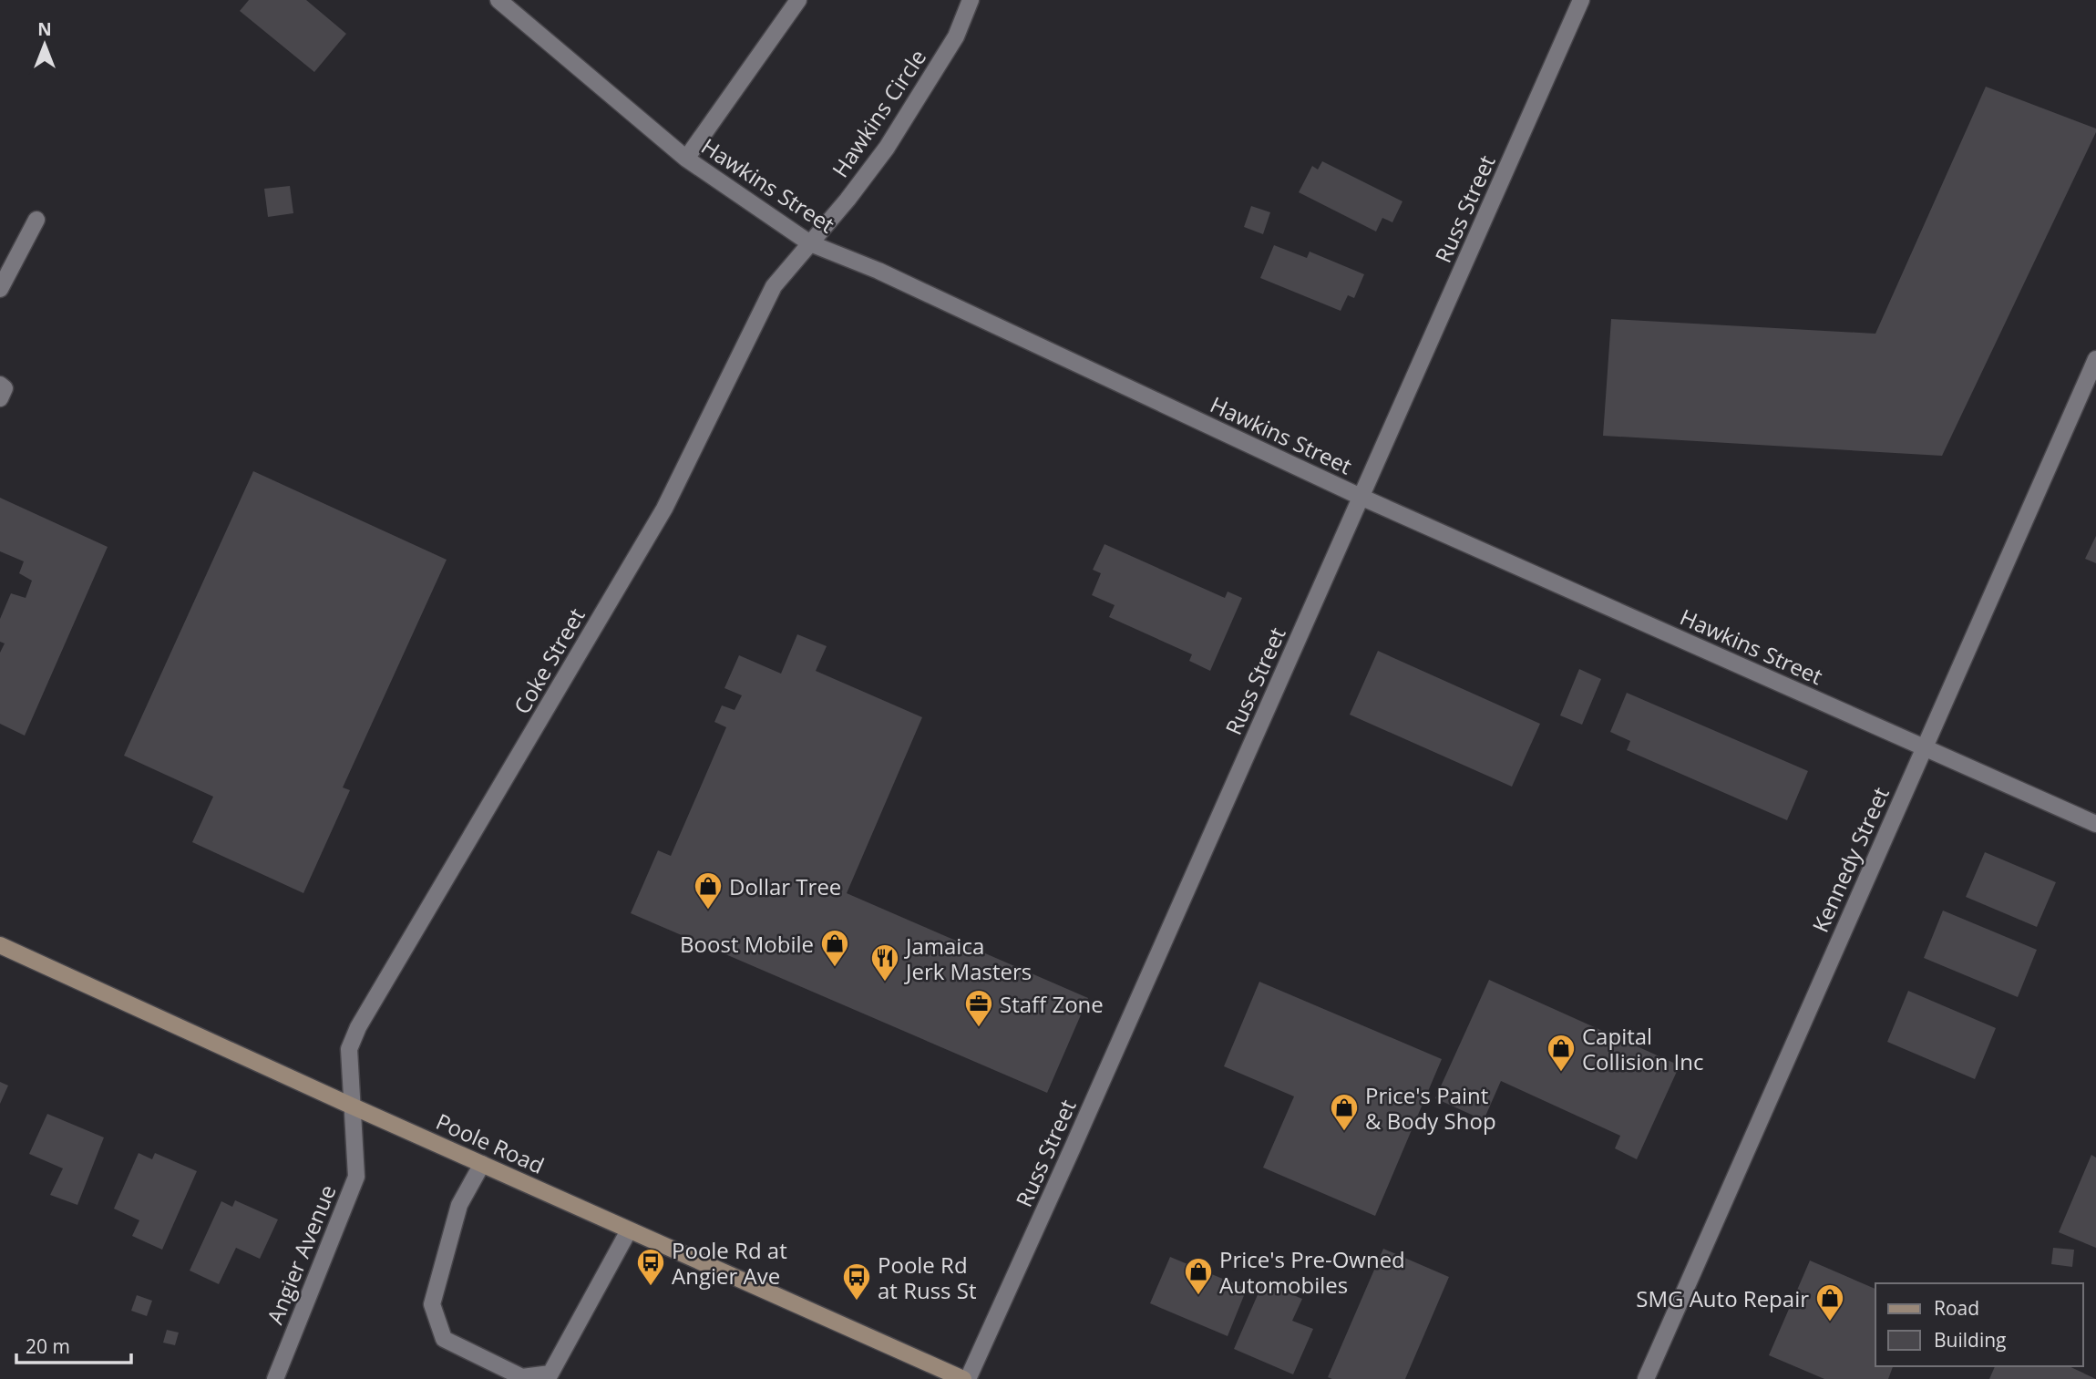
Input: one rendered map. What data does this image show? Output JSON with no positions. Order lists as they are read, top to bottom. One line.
{"streets":{"main road":["Poole Road"],"street":["Hawkins Circle","Hawkins Street","Russ Street","Coke Street","Kennedy Street","Angier Avenue"]},"crossings":[["Hawkins Circle","Hawkins Street"],["Hawkins Circle","Coke Street"],["Hawkins Street","Russ Street"],["Hawkins Street","Coke Street"],["Hawkins Street","Kennedy Street"],["Coke Street","Poole Road"],["Coke Street","Angier Avenue"],["Poole Road","Angier Avenue"]],"places":{"shop":["Dollar Tree","Boost Mobile","Capital Collision Inc","Price's Paint & Body Shop","Price's Pre-Owned Automobiles","SMG Auto Repair"],"restaurant":["Jamaica Jerk Masters"],"office":["Staff Zone"],"bus stop":["Poole Rd at Angier Ave","Poole Rd at Russ St"]},"legend":["Road","Building"],"scale_bar":"20 m","north":"top"}
